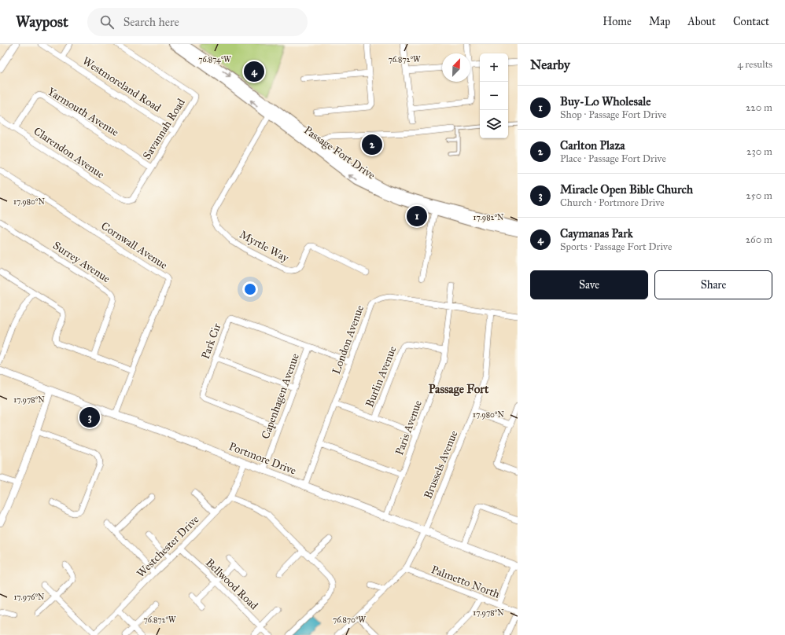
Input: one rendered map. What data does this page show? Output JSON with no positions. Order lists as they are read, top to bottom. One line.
{"streets":{"main road":["Passage Fort Drive"],"street":["Westmoreland Road","Yarmouth Avenue","Savannah Road","Clarendon Avenue","Cornwall Avenue","Myrtle Way","Surrey Avenue","London Avenue","Park Cir","Burlin Avenue","Capenhagen Avenue","Paris Avenue","Portmore Drive","Brussels Avenue","Westchester Drive","Palmetto North","Bellwood Road"]},"crossings":[["Westmoreland Road","Savannah Road"],["Yarmouth Avenue","Savannah Road"],["Yarmouth Avenue","Clarendon Avenue"],["Savannah Road","Clarendon Avenue"],["Passage Fort Drive","Myrtle Way"],["Cornwall Avenue","Portmore Drive"],["London Avenue","Park Cir"],["London Avenue","Paris Avenue"],["London Avenue","Portmore Drive"],["London Avenue","Brussels Avenue"],["Park Cir","Capenhagen Avenue"],["Burlin Avenue","Paris Avenue"],["Capenhagen Avenue","Portmore Drive"],["Paris Avenue","Portmore Drive"],["Portmore Drive","Brussels Avenue"],["Portmore Drive","Westchester Drive"],["Brussels Avenue","Palmetto North"],["Westchester Drive","Bellwood Road"]],"districts":["Passage Fort"],"north":"top right","page":{"header":"Waypost","search":"Search here","nav":["Home","Map","About","Contact"],"heading":["Nearby","4 results"],"map_buttons":["+","−"],"pins":["4","2","1","3"],"list":[{"mark":"1","name":"Buy-Lo Wholesale","note":"Shop · Passage Fort Drive","value":"220 m"},{"mark":"2","name":"Carlton Plaza","note":"Place · Passage Fort Drive","value":"230 m"},{"mark":"3","name":"Miracle Open Bible Church","note":"Church · Portmore Drive","value":"250 m"},{"mark":"4","name":"Caymanas Park","note":"Sports · Passage Fort Drive","value":"260 m"}],"buttons":["Save","Share"]},"coordinates":["76.874°W","76.872°W","17.980°N","17.982°N","17.978°N","17.976°N","76.870°W"]}
